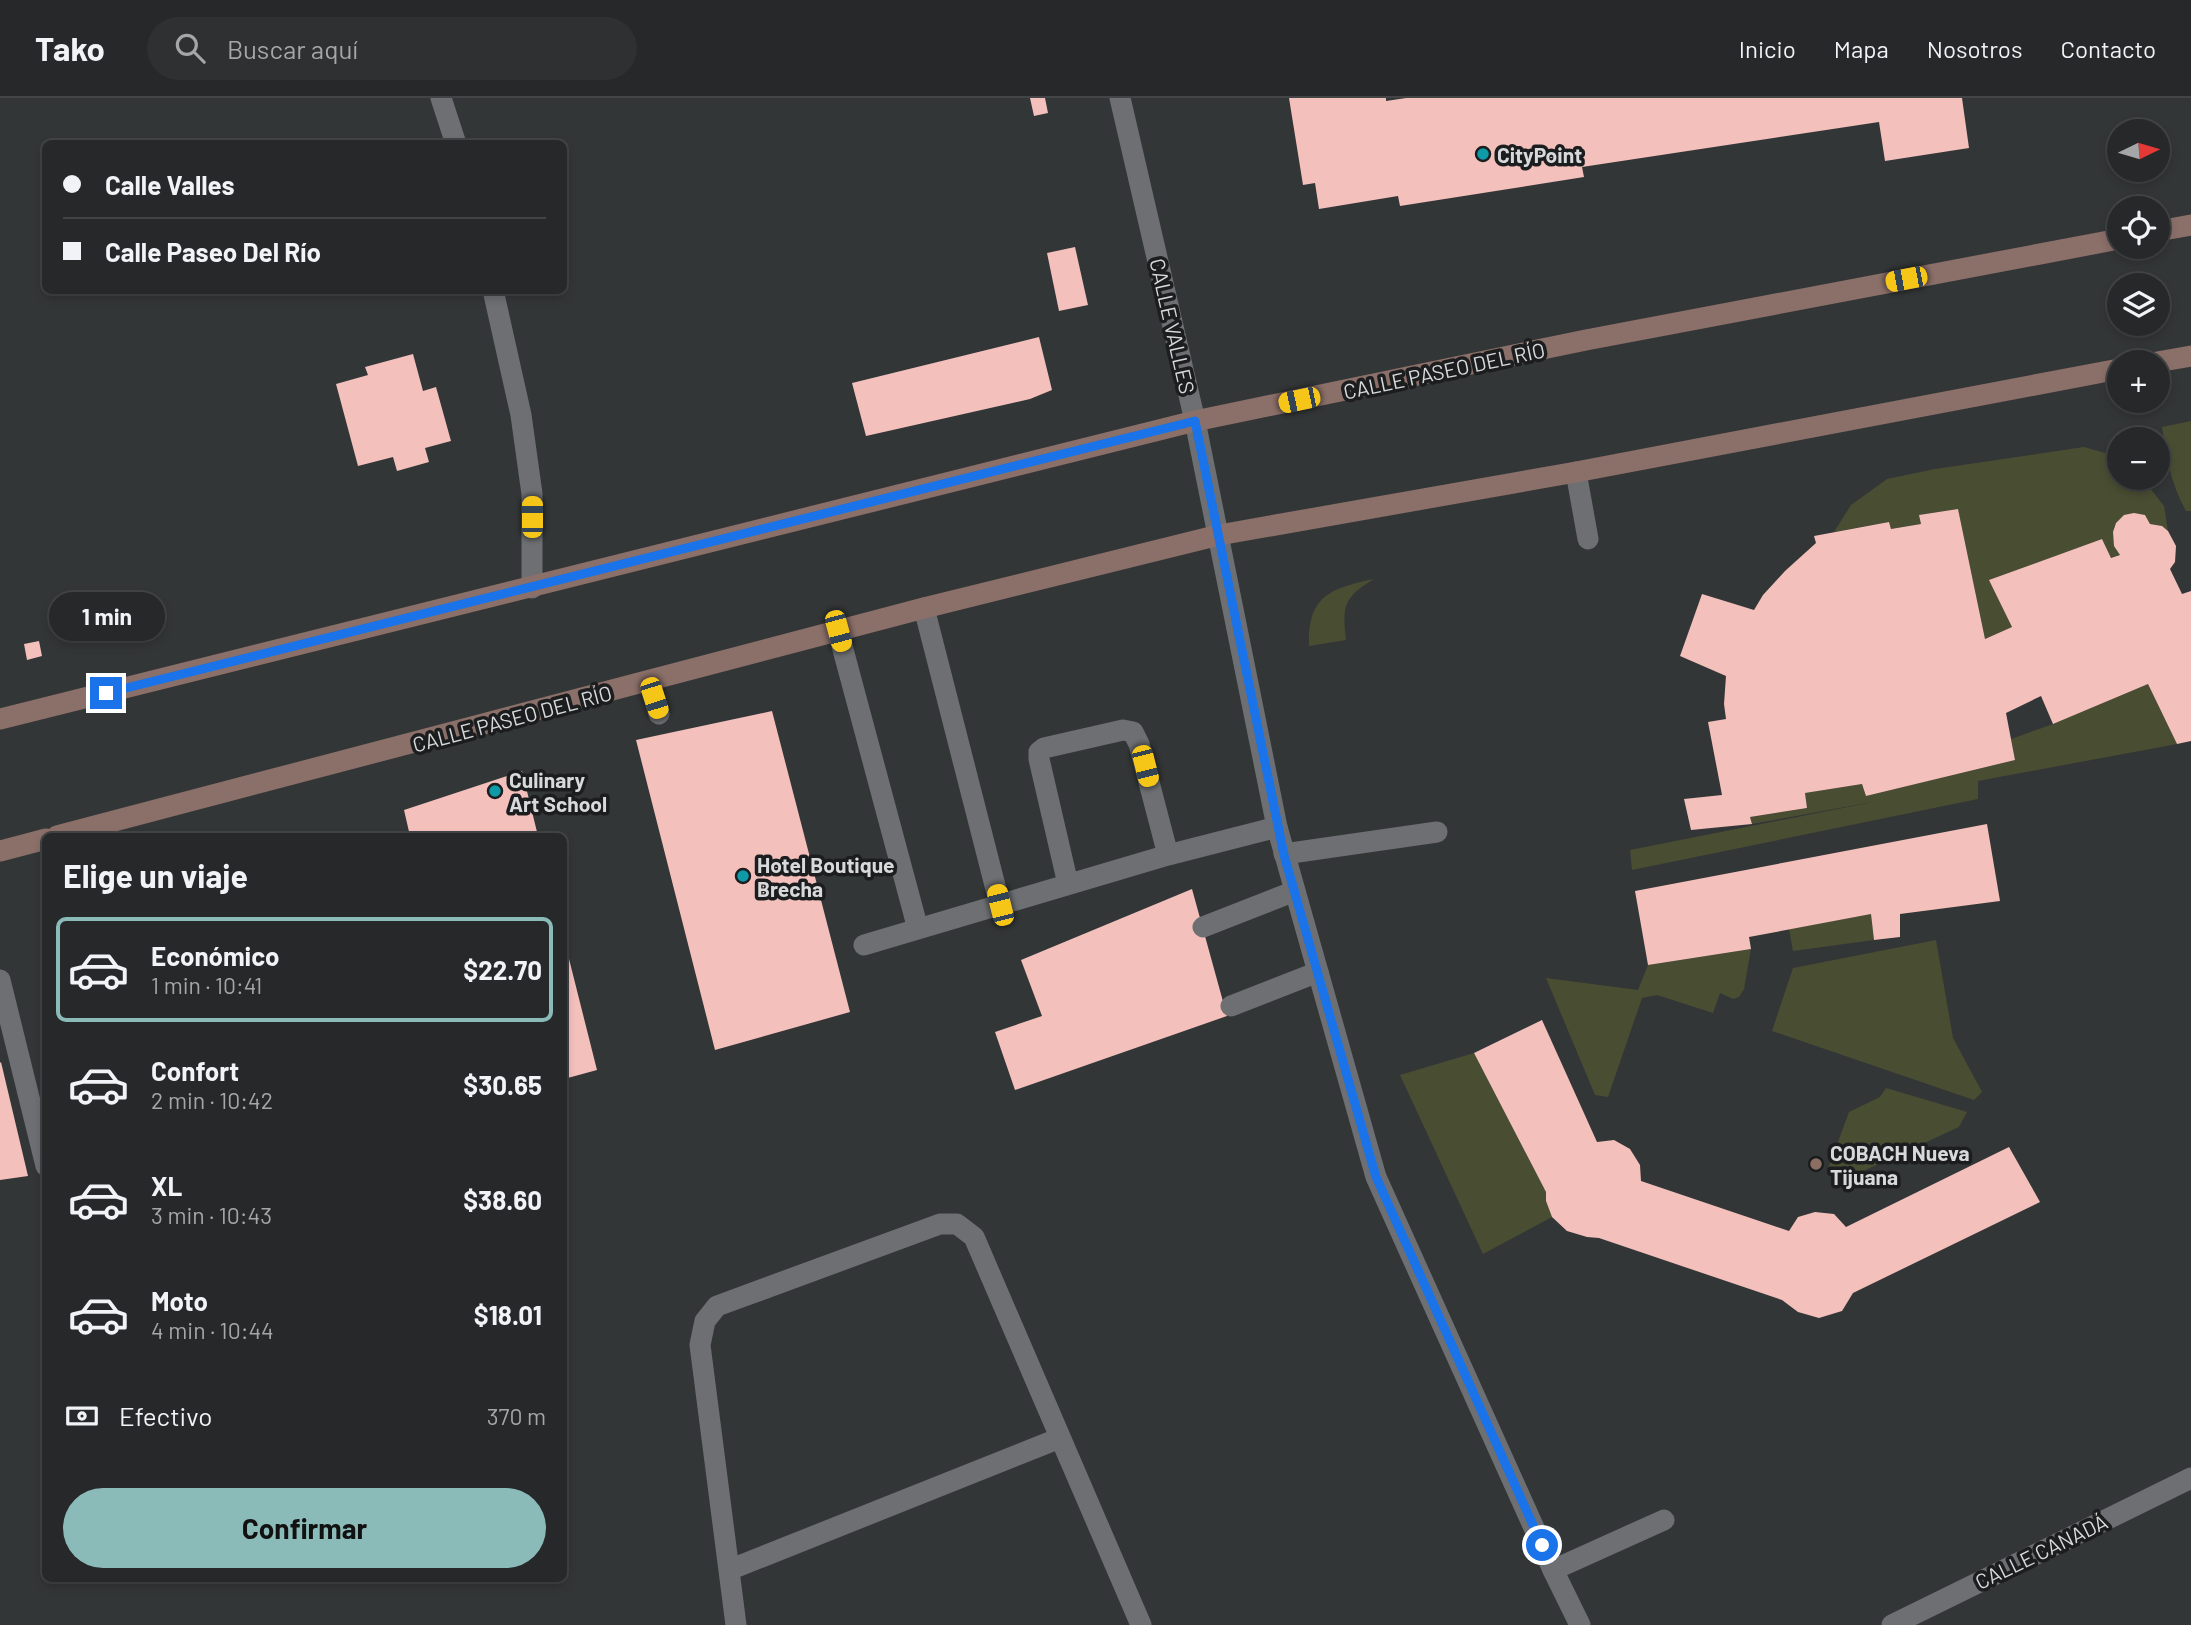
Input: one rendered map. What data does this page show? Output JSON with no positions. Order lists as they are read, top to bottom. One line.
{"streets":{"main road":["CALLE PASEO DEL RÍO"],"street":["CALLE VALLES","CALLE CANADÁ"]},"crossings":[["CALLE VALLES","CALLE PASEO DEL RÍO"]],"places":["CityPoint","Culinary Art School","Hotel Boutique Brecha","COBACH Nueva Tijuana"],"north":"right","page":{"header":"Tako","search":"Buscar aquí","nav":["Inicio","Mapa","Nosotros","Contacto"],"map_buttons":["+","−"],"banner":["Calle Valles","Calle Paseo Del Río"],"bubble":"1 min","heading":"Elige un viaje","list":[{"name":"Económico","note":"1 min · 10:41","value":"$22.70"},{"name":"Confort","note":"2 min · 10:42","value":"$30.65"},{"name":"XL","note":"3 min · 10:43","value":"$38.60"},{"name":"Moto","note":"4 min · 10:44","value":"$18.01"}],"pay":["Efectivo","370 m"],"buttons":"Confirmar"}}
